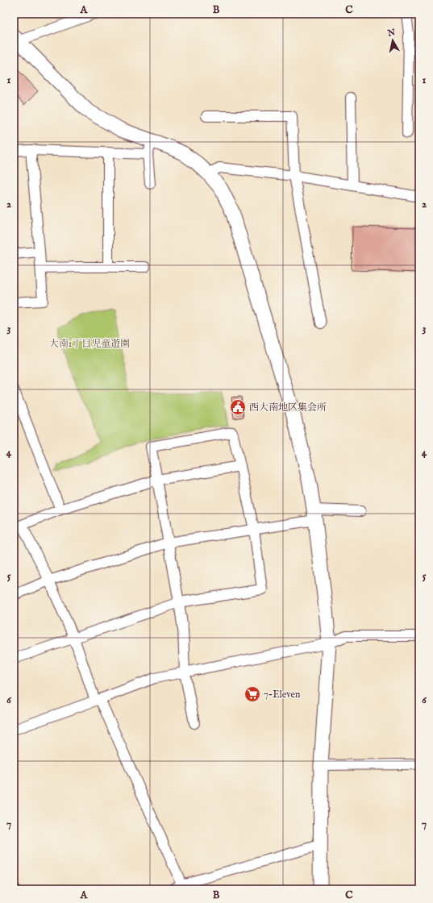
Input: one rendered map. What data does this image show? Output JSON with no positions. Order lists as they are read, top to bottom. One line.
{"parks":["大南1丁目児童遊園"],"places":{"public building":["西大南地区集会所"],"supermarket":["7-Eleven"]},"north":"top","grid":{"columns":["A","B","C"],"rows":["1","2","3","4","5","6","7"]}}
